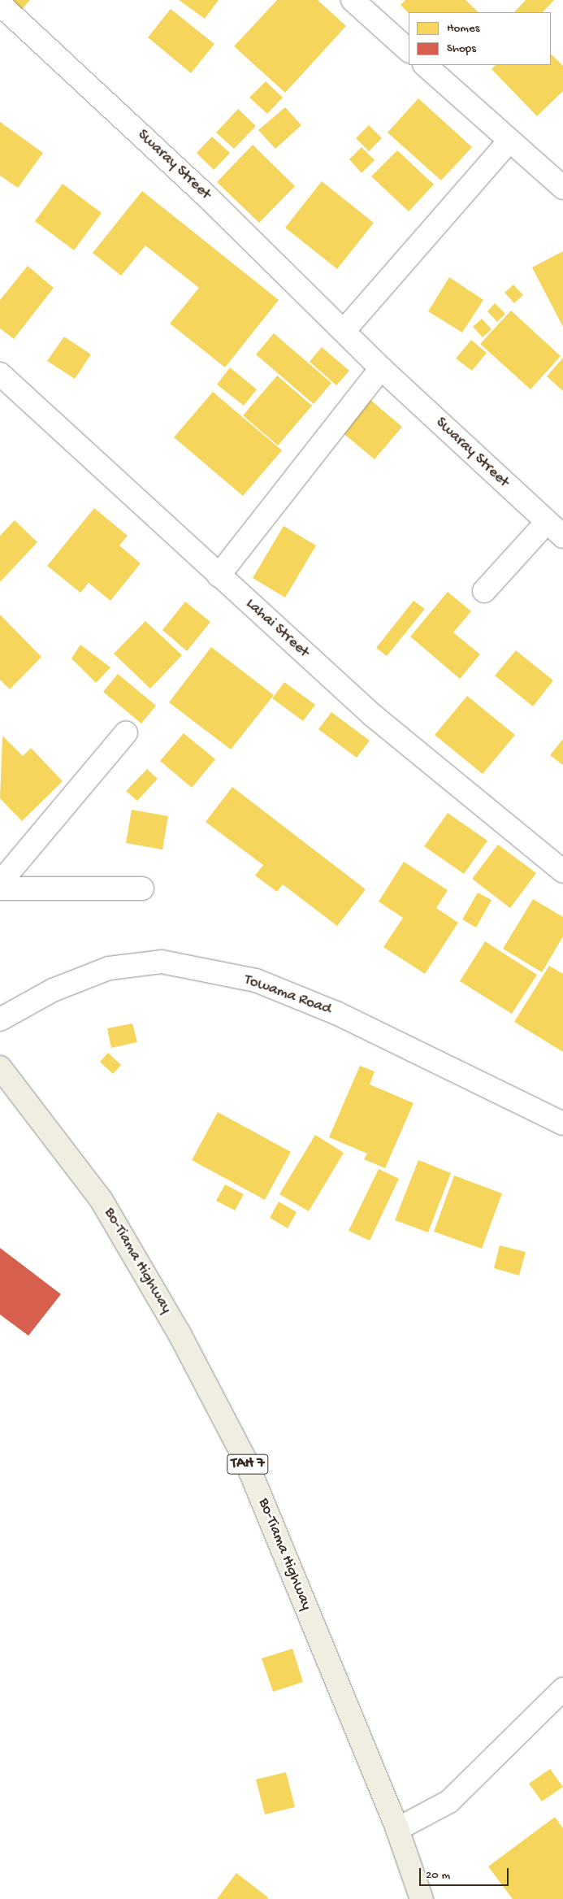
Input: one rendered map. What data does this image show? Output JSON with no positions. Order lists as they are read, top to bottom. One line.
{"streets":{"highway":["Bo-Tiama Highway","TAH 7"],"street":["Swaray Street","Lahai Street","Towama Road"]},"legend":["Homes","Shops"],"scale_bar":"20 m"}
